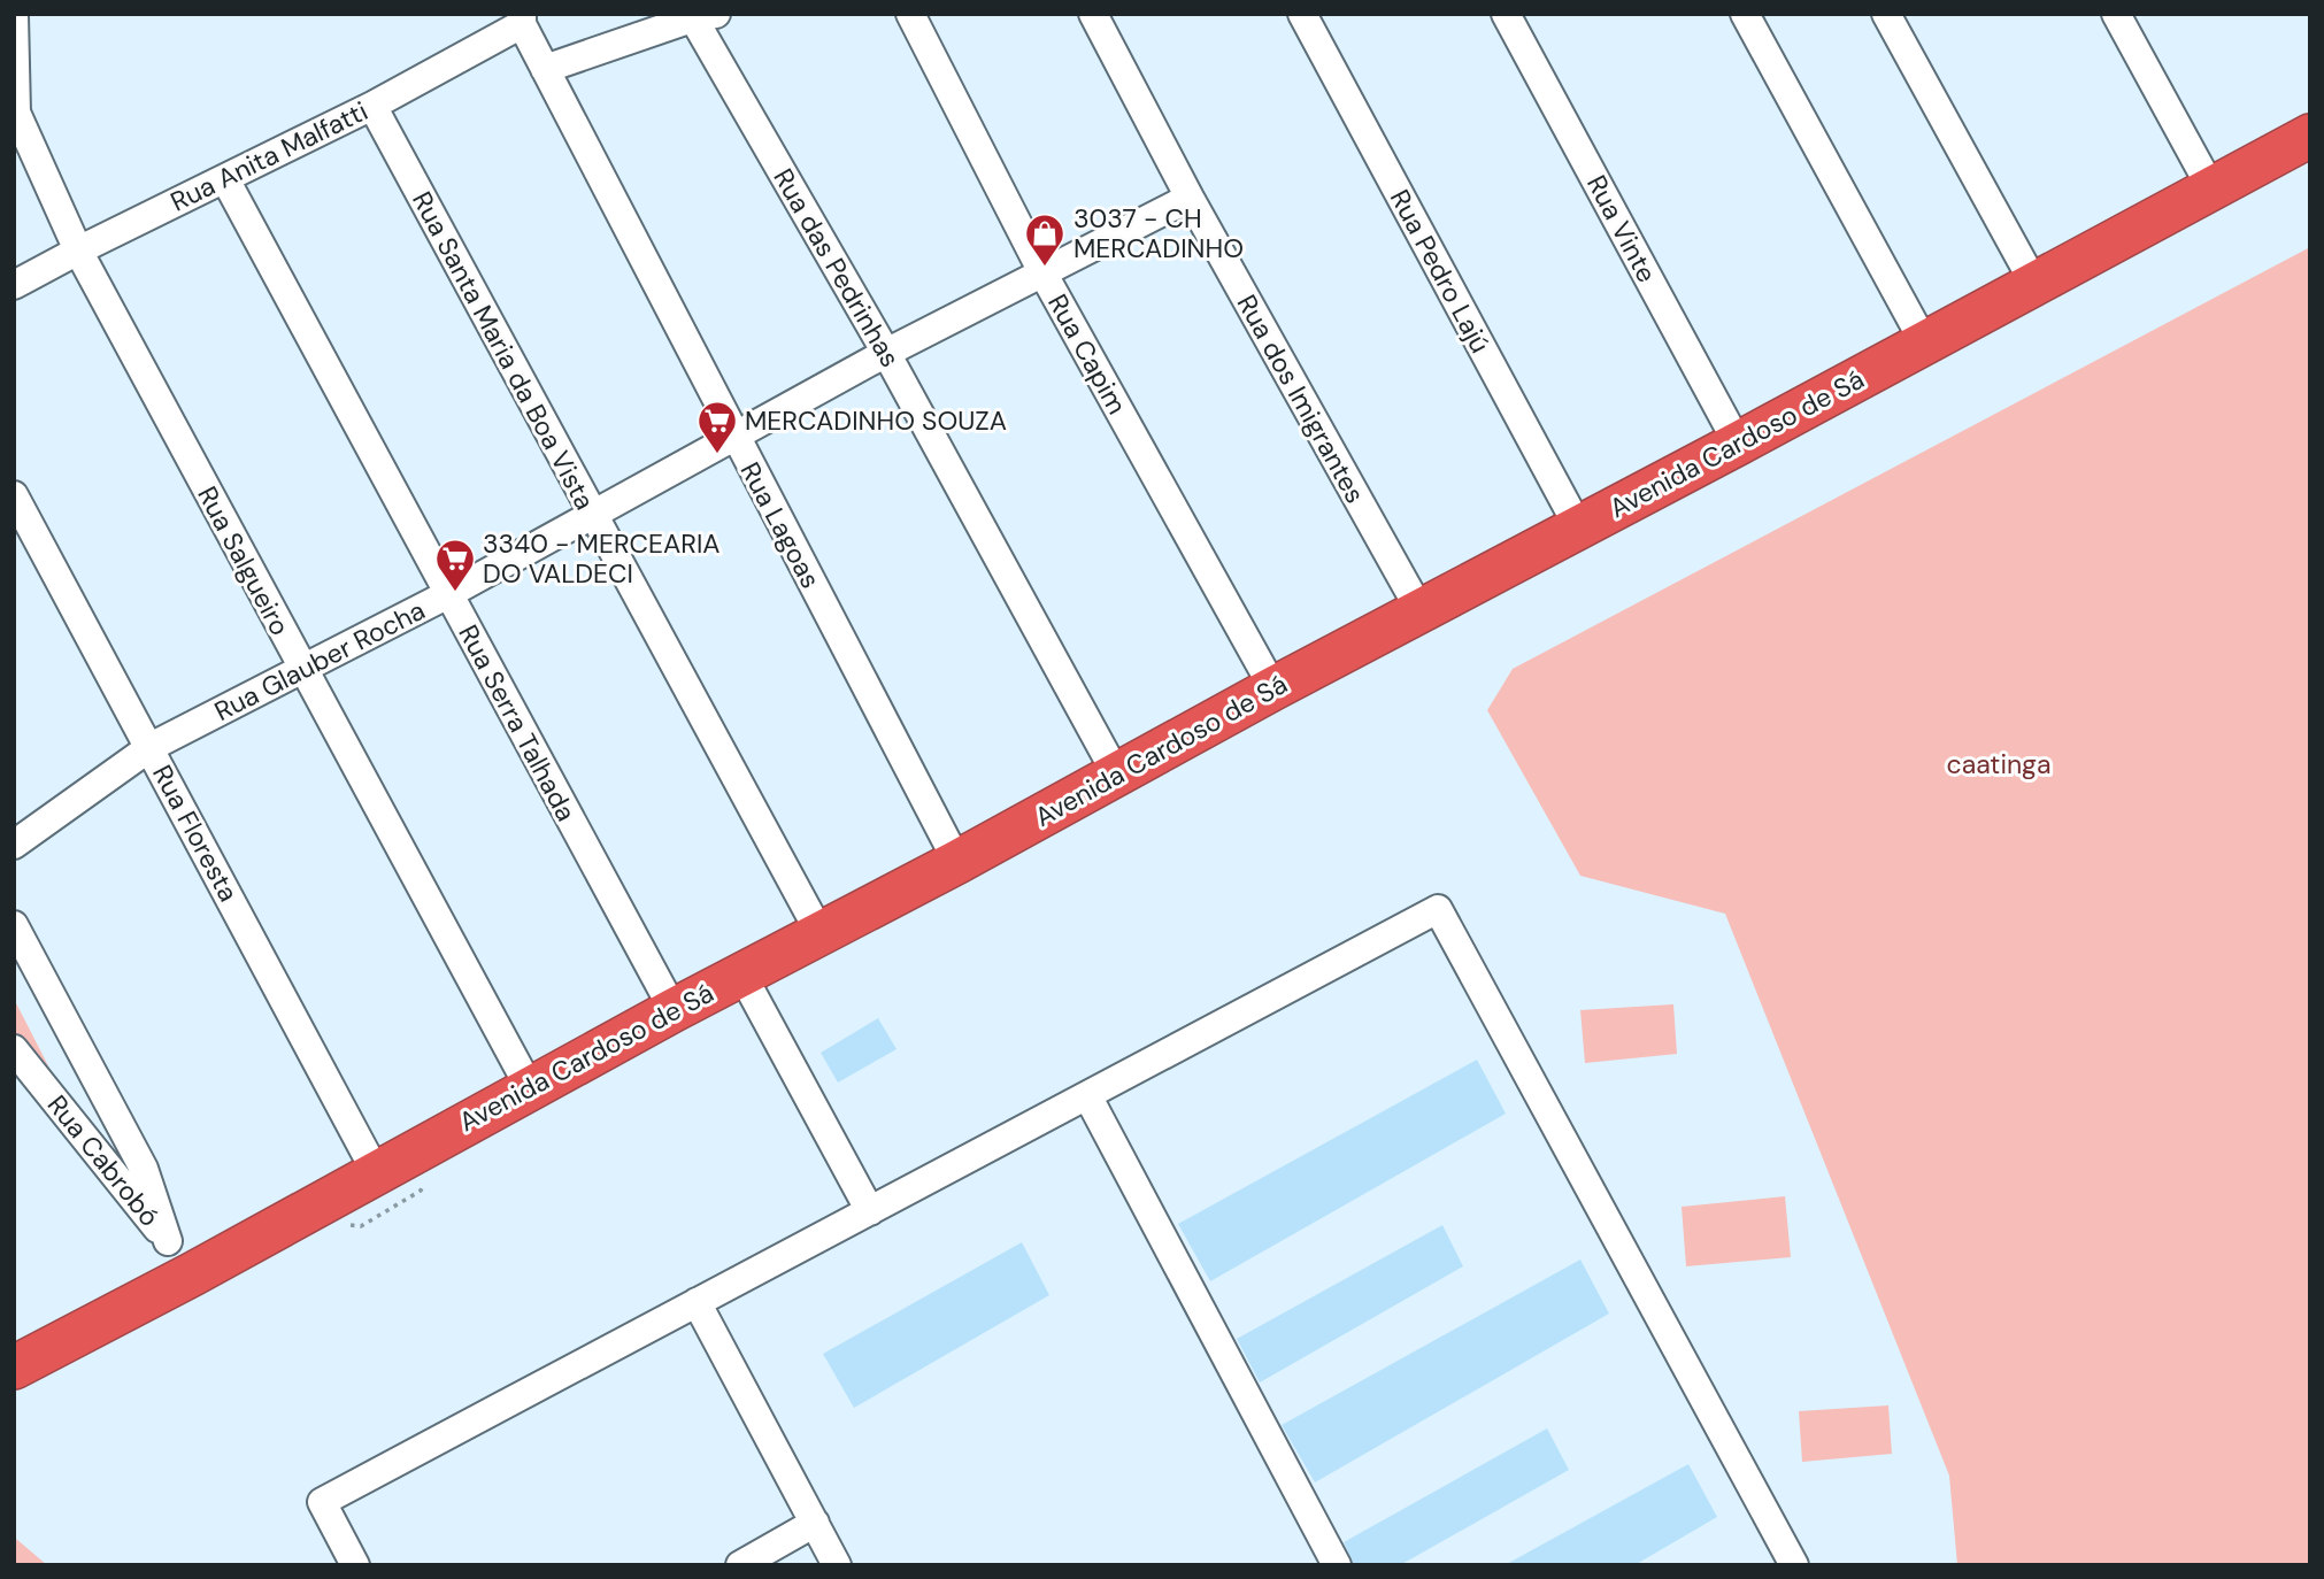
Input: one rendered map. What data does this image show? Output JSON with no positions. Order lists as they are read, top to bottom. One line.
{"streets":{"highway":["Avenida Cardoso de Sá"],"street":["Rua Anita Malfatti","Rua Vinte","Rua das Pedrinhas","Rua Pedro Lajú","Rua Santa Maria da Boa Vista","Rua Capim","Rua dos Imigrantes","Rua Lagoas","Rua Salgueiro","Rua Glauber Rocha","Rua Serra Talhada","Rua Floresta","Rua Cabrobó"]},"crossings":[["Rua Anita Malfatti","Rua Santa Maria da Boa Vista"],["Rua Anita Malfatti","Rua Lagoas"],["Rua Anita Malfatti","Rua Salgueiro"],["Rua Anita Malfatti","Rua Serra Talhada"],["Rua Vinte","Avenida Cardoso de Sá"],["Rua das Pedrinhas","Avenida Cardoso de Sá"],["Rua das Pedrinhas","Rua Glauber Rocha"],["Rua Pedro Lajú","Avenida Cardoso de Sá"],["Rua Santa Maria da Boa Vista","Avenida Cardoso de Sá"],["Rua Santa Maria da Boa Vista","Rua Glauber Rocha"],["Rua Capim","Avenida Cardoso de Sá"],["Rua Capim","Rua Glauber Rocha"],["Rua dos Imigrantes","Avenida Cardoso de Sá"],["Rua dos Imigrantes","Rua Glauber Rocha"],["Avenida Cardoso de Sá","Rua Lagoas"],["Avenida Cardoso de Sá","Rua Salgueiro"],["Avenida Cardoso de Sá","Rua Serra Talhada"],["Avenida Cardoso de Sá","Rua Floresta"],["Avenida Cardoso de Sá","Rua Cabrobó"],["Rua Lagoas","Rua Glauber Rocha"],["Rua Salgueiro","Rua Glauber Rocha"],["Rua Glauber Rocha","Rua Serra Talhada"],["Rua Glauber Rocha","Rua Floresta"]],"parks":["caatinga"],"places":{"shop":["3037 - CH MERCADINHO"],"supermarket":["MERCADINHO SOUZA","3340 - MERCEARIA DO VALDECI"]}}
